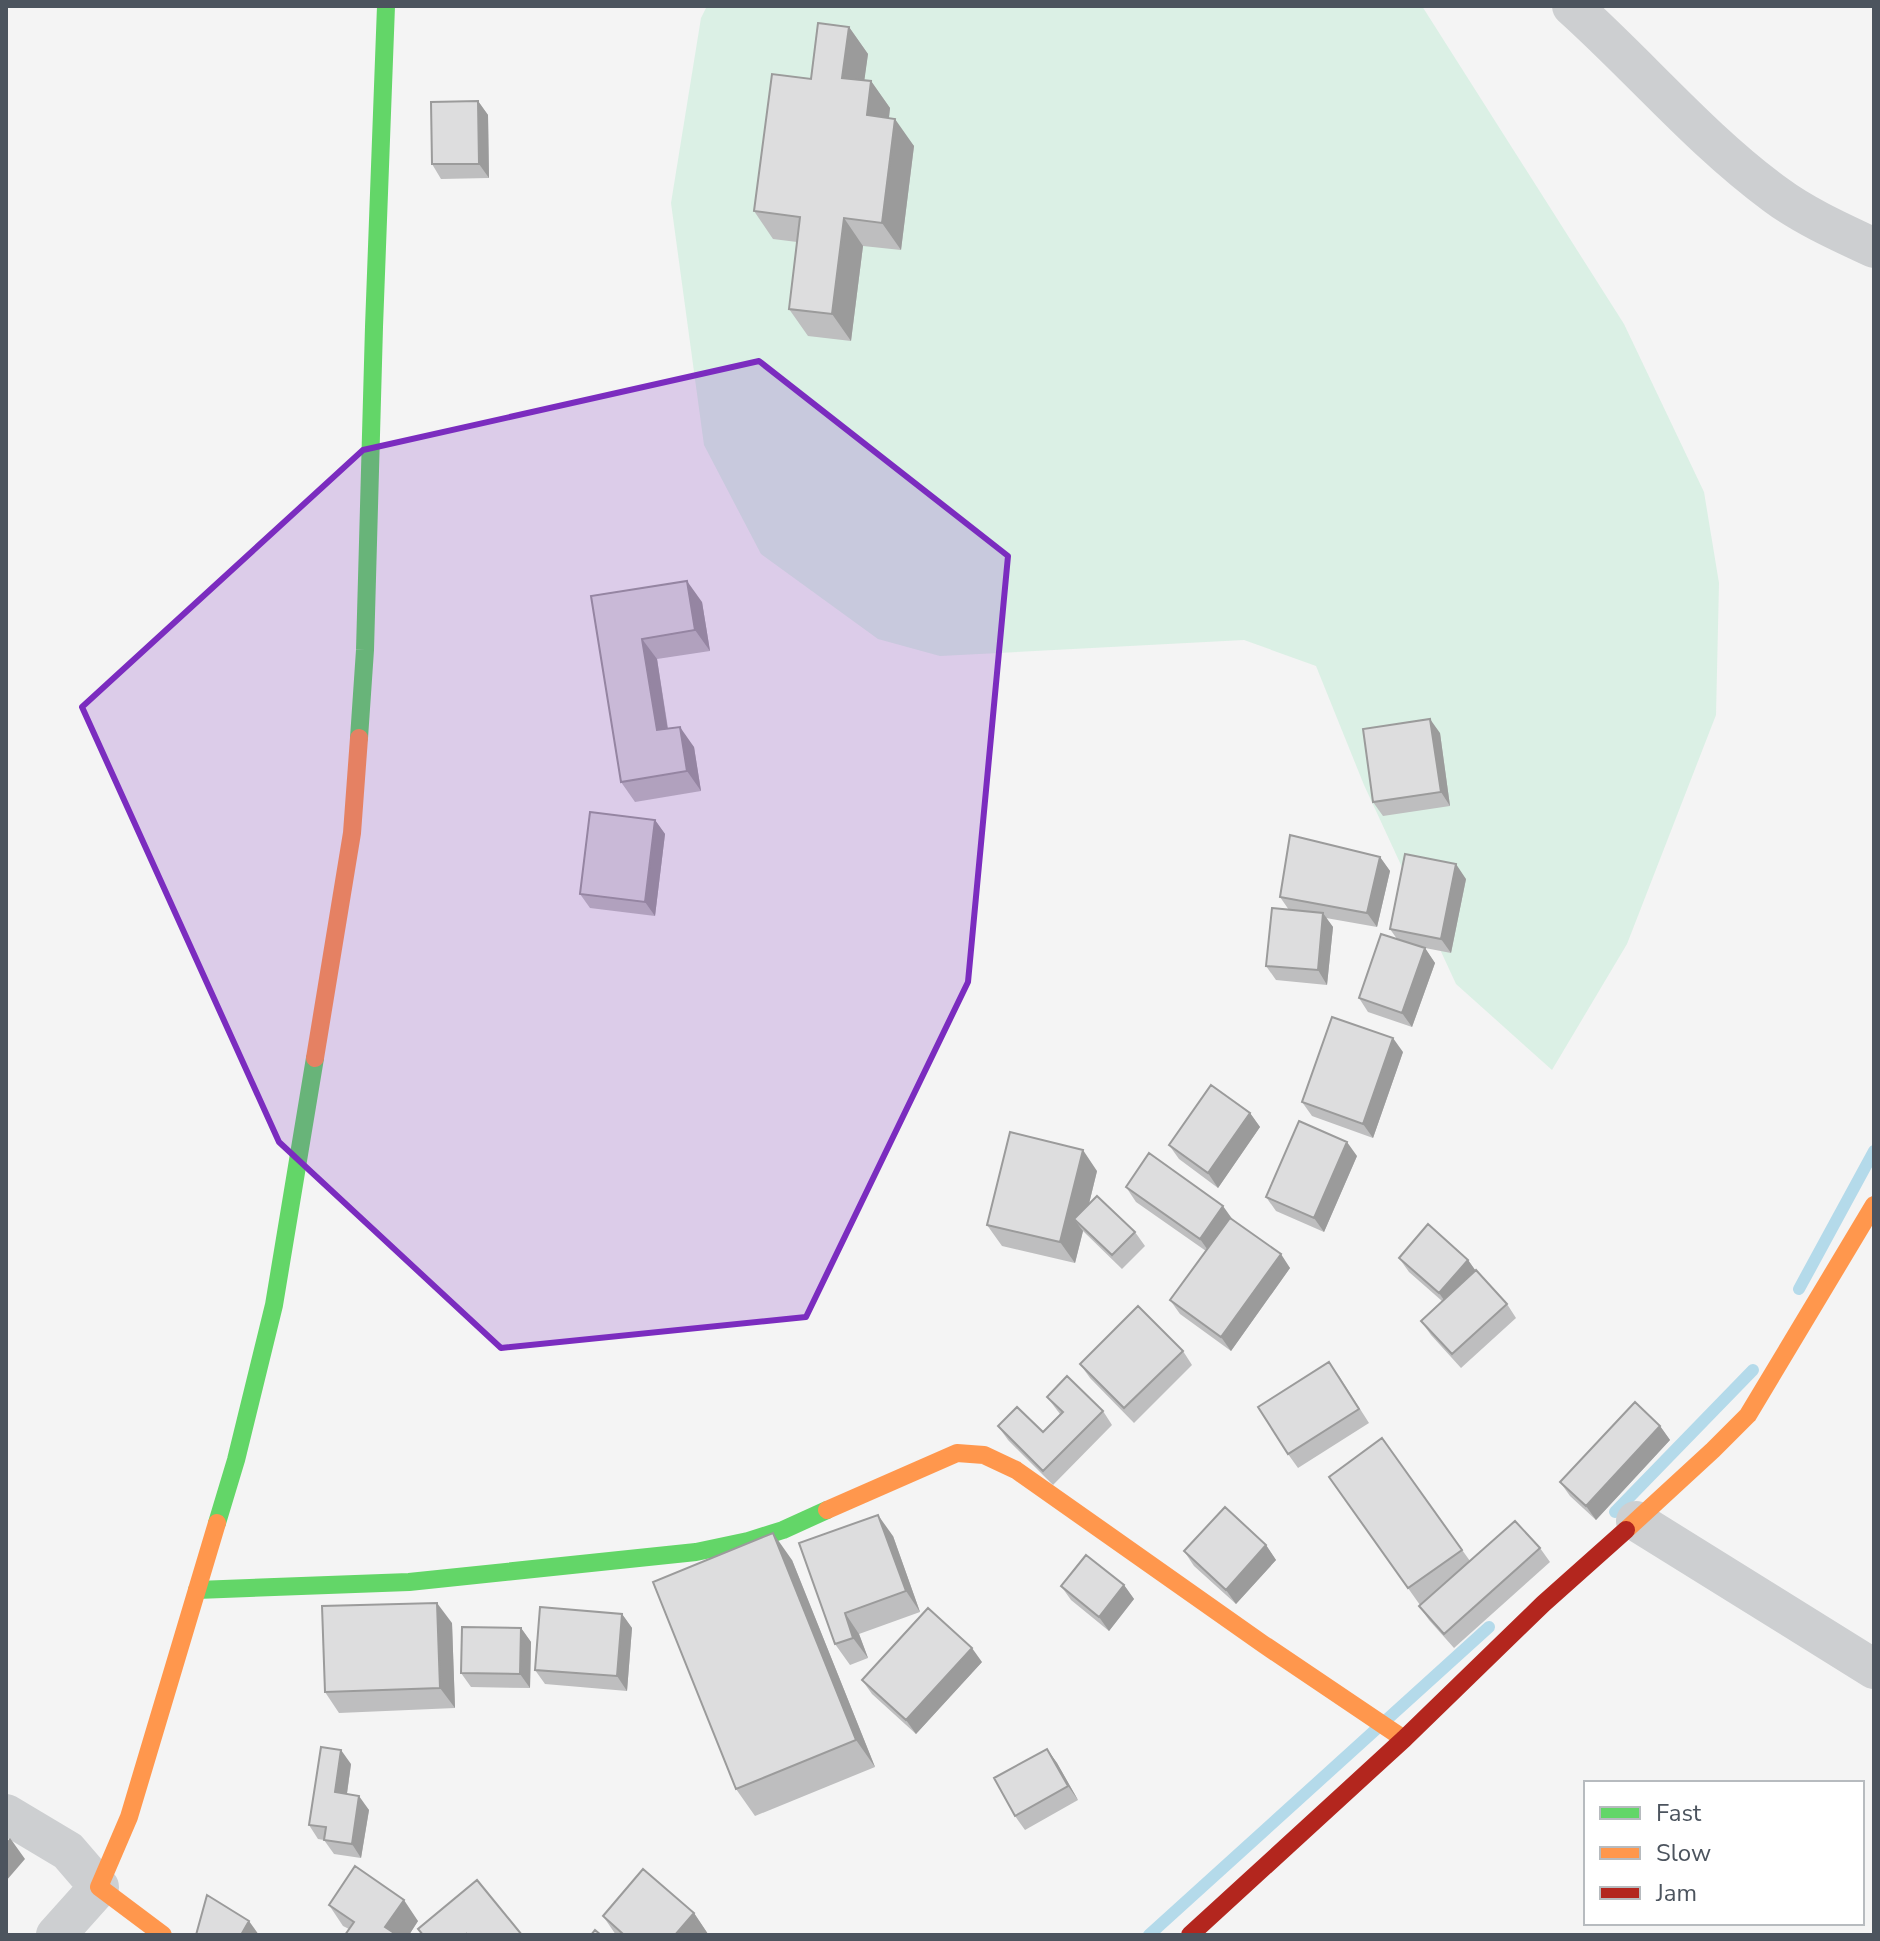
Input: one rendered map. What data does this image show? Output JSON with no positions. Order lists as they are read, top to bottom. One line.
{"legend":["Fast","Slow","Jam"]}
